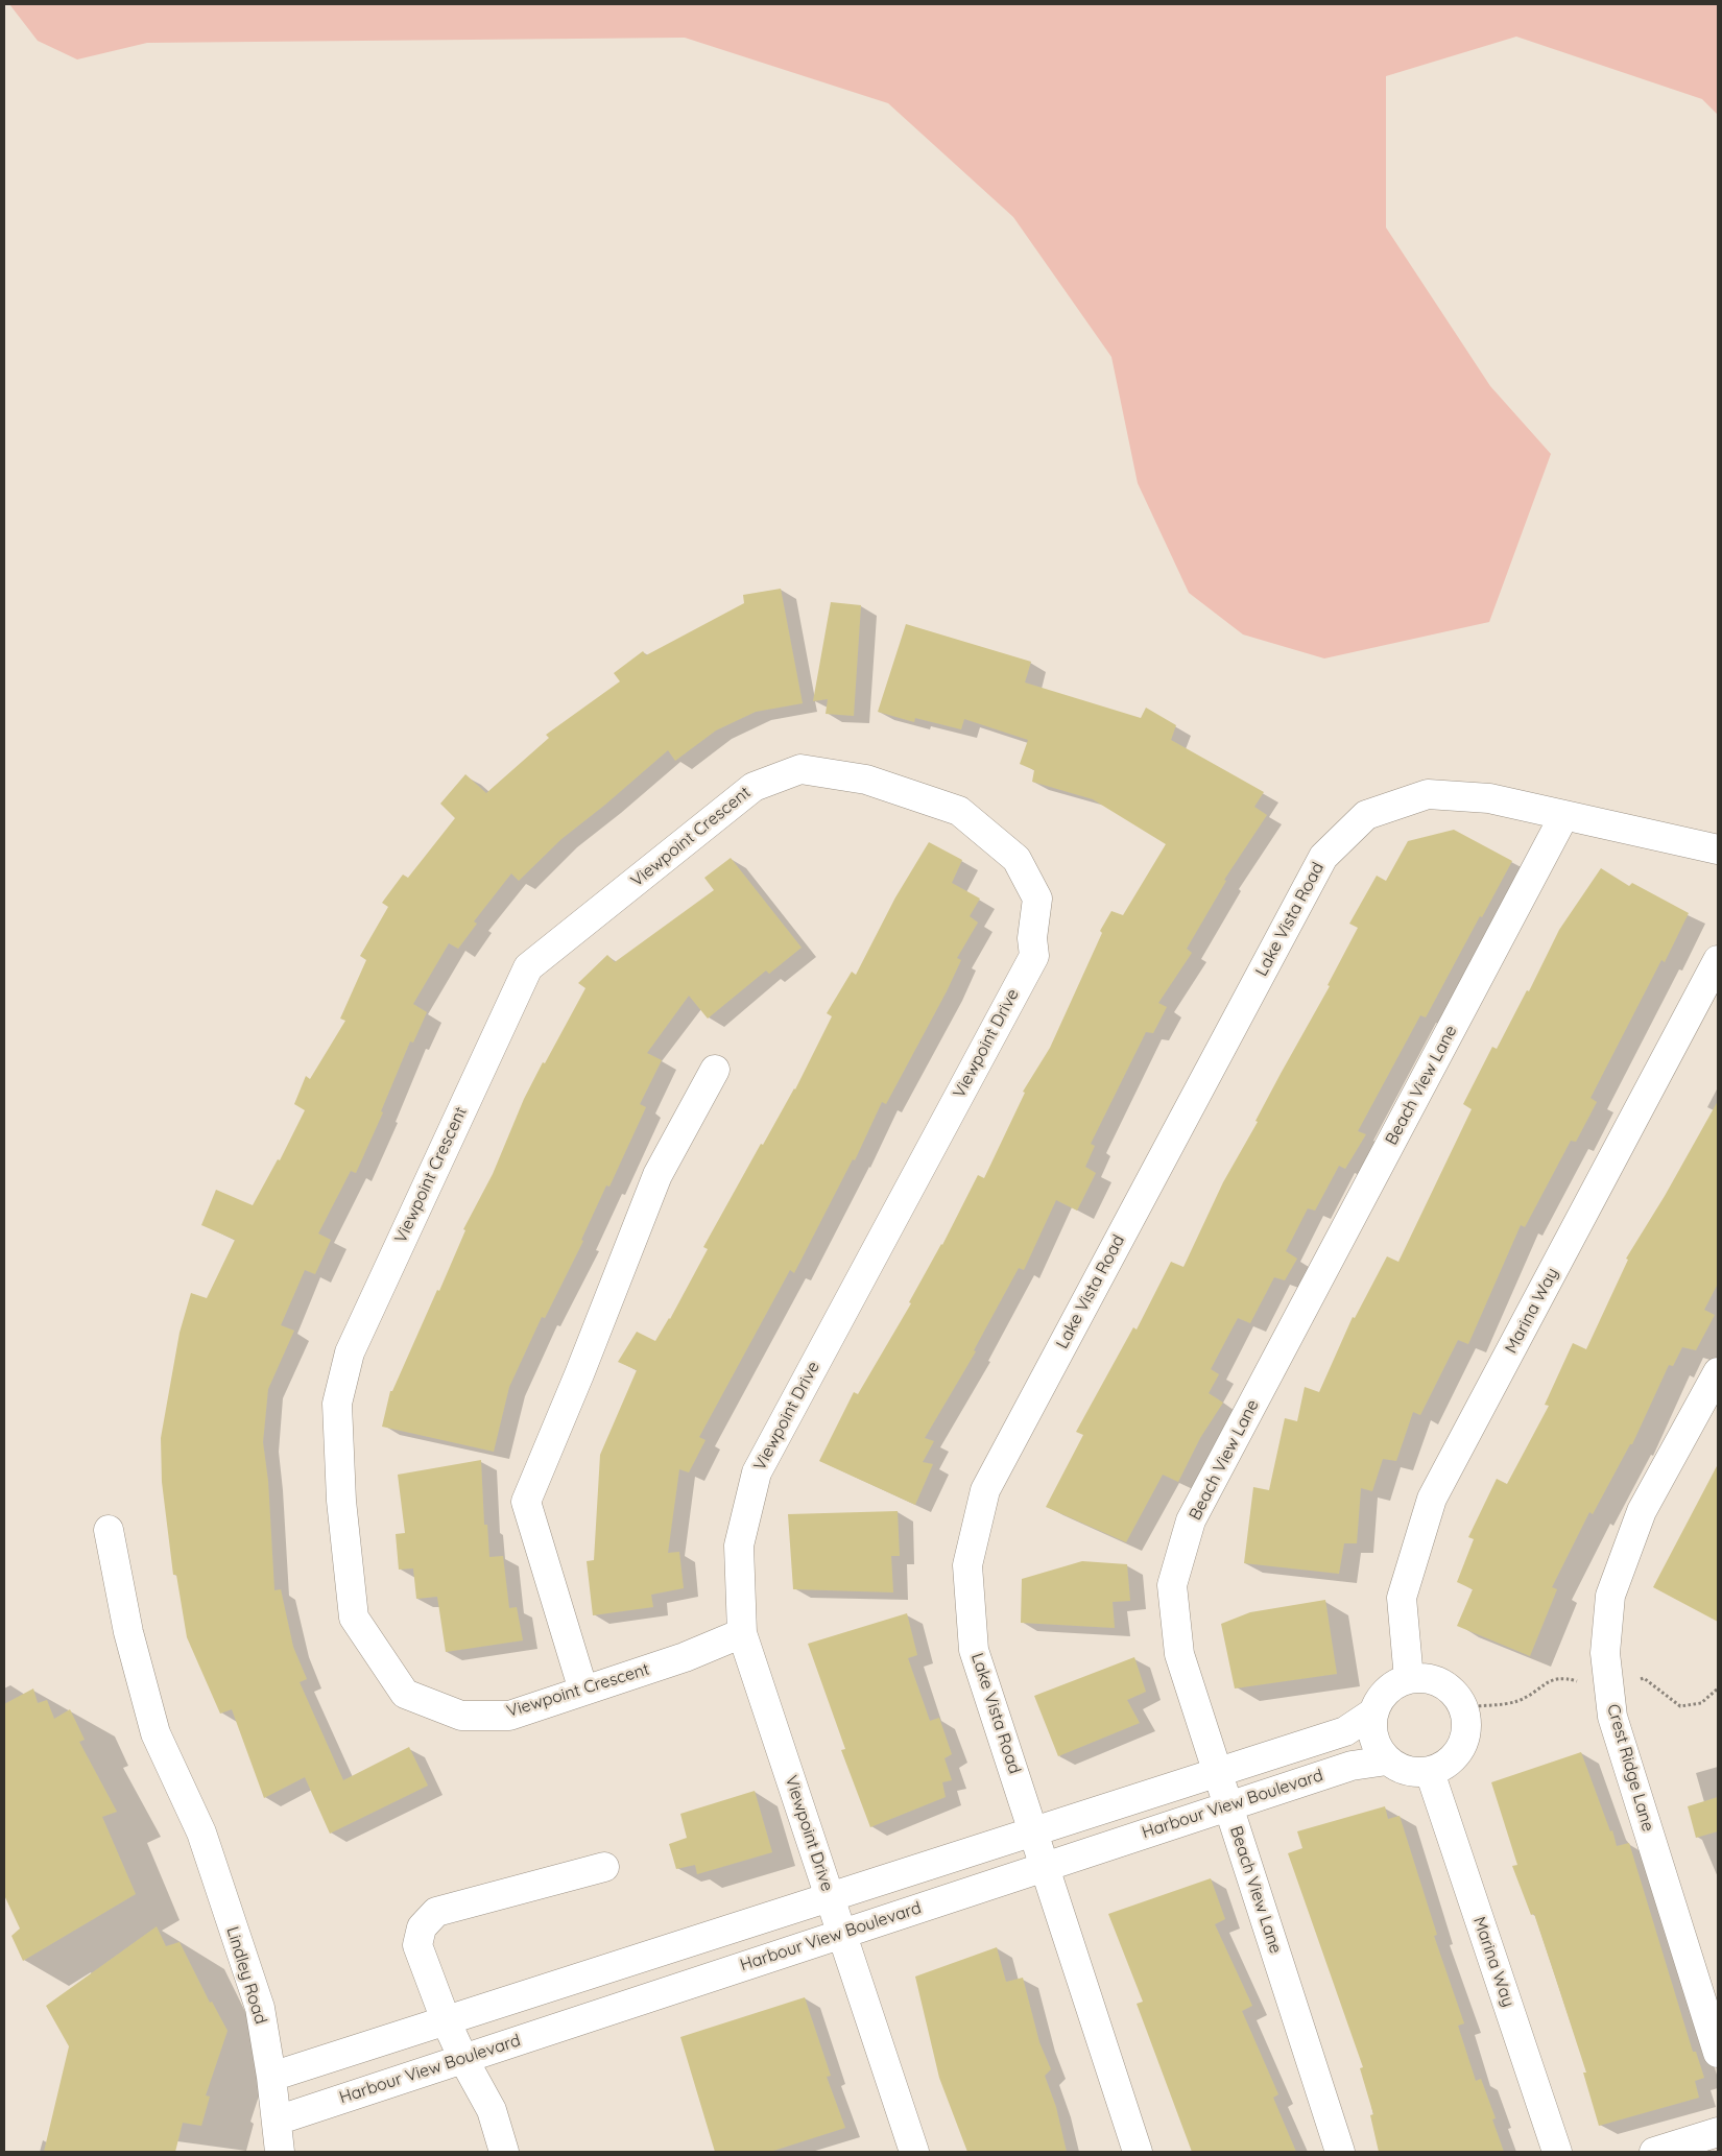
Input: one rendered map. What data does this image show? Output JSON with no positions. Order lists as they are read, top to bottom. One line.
{"streets":{"street":["Viewpoint Crescent","Lake Vista Road","Viewpoint Drive","Beach View Lane","Marina Way","Crest Ridge Lane","Harbour View Boulevard","Lindley Road"]},"crossings":[["Viewpoint Crescent","Viewpoint Drive"],["Lake Vista Road","Beach View Lane"],["Lake Vista Road","Harbour View Boulevard"],["Viewpoint Drive","Harbour View Boulevard"],["Beach View Lane","Harbour View Boulevard"],["Marina Way","Harbour View Boulevard"],["Harbour View Boulevard","Lindley Road"]]}
